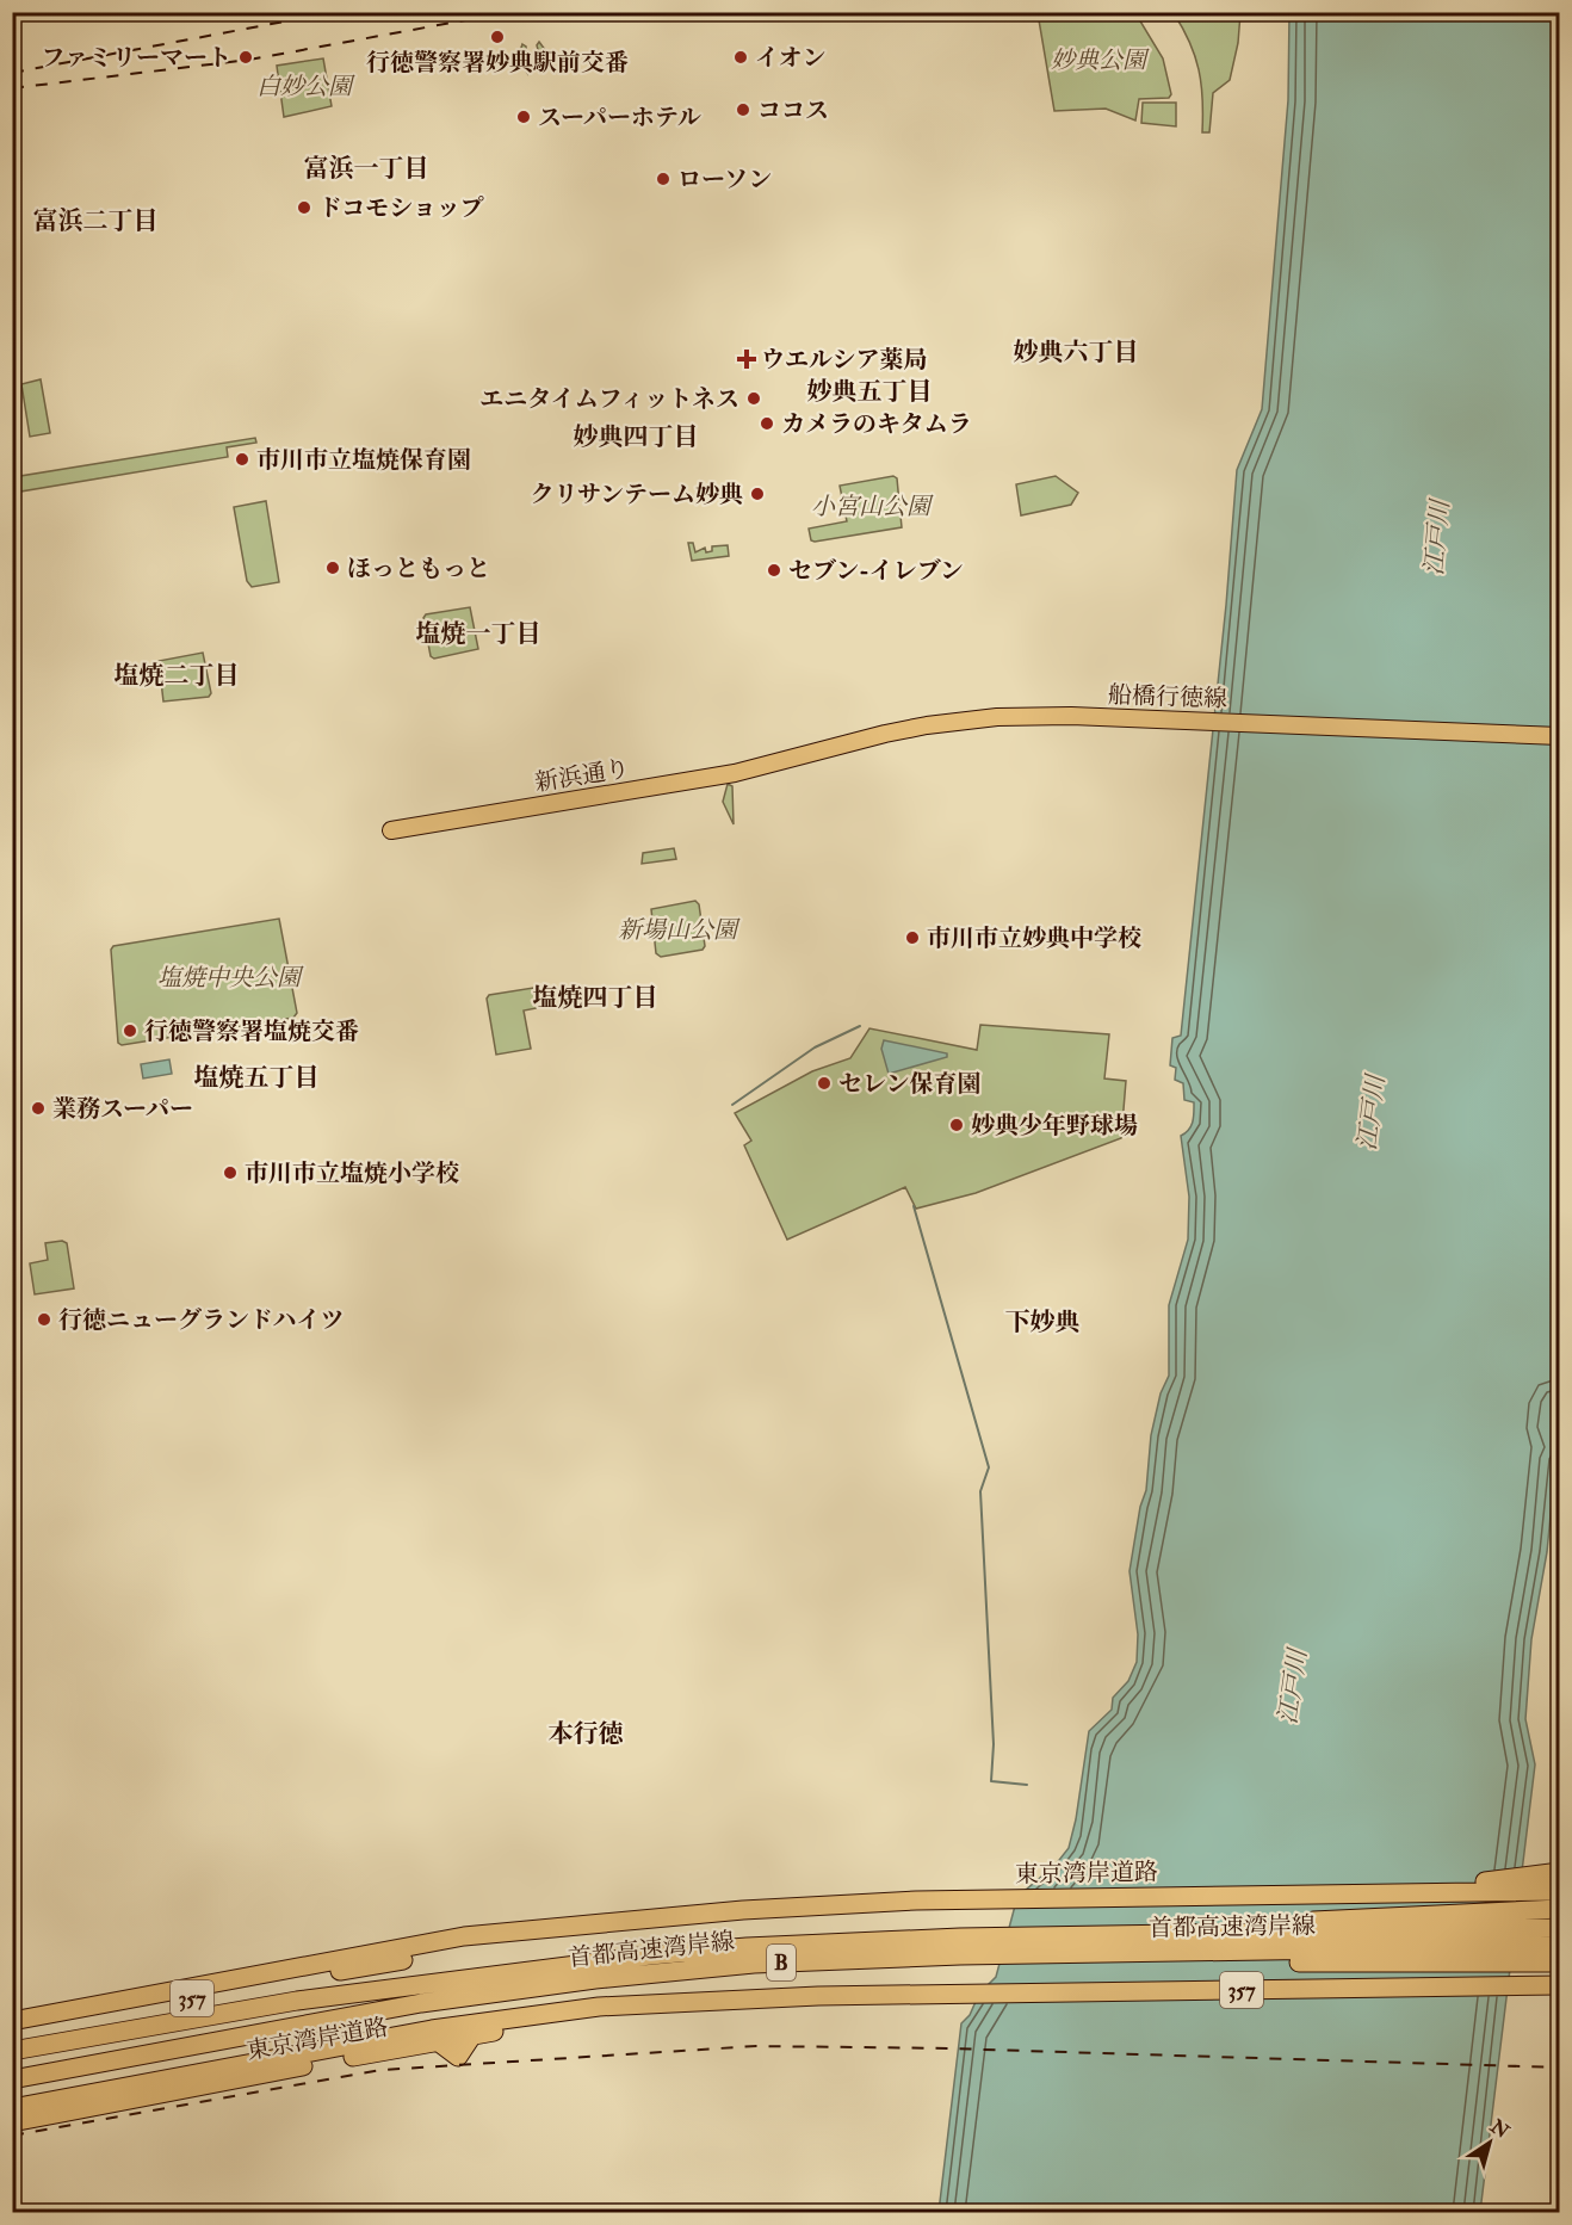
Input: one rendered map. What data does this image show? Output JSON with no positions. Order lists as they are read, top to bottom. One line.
{"streets":{"highway":["東京湾岸道路","首都高速湾岸線","B","357"],"main road":["船橋行徳線","新浜通り"]},"crossings":[["船橋行徳線","新浜通り"]],"districts":["富浜一丁目","富浜二丁目","妙典六丁目","妙典五丁目","妙典四丁目","塩焼一丁目","塩焼二丁目","塩焼四丁目","塩焼五丁目","下妙典","本行徳"],"water":["江戸川"],"parks":["妙典公園","白妙公園","小宮山公園","新場山公園","塩焼中央公園"],"places":{"other":["行徳警察署妙典駅前交番","ファミリーマート","イオン","ココス","スーパーホテル","ローソン","ドコモショップ","エニタイムフィットネス","カメラのキタムラ","市川市立塩焼保育園","クリサンテーム妙典","ほっともっと","セブン-イレブン","市川市立妙典中学校","行徳警察署塩焼交番","セレン保育園","業務スーパー","妙典少年野球場","市川市立塩焼小学校","行徳ニューグランドハイツ"],"health":["ウエルシア薬局"]},"north":"top right"}
